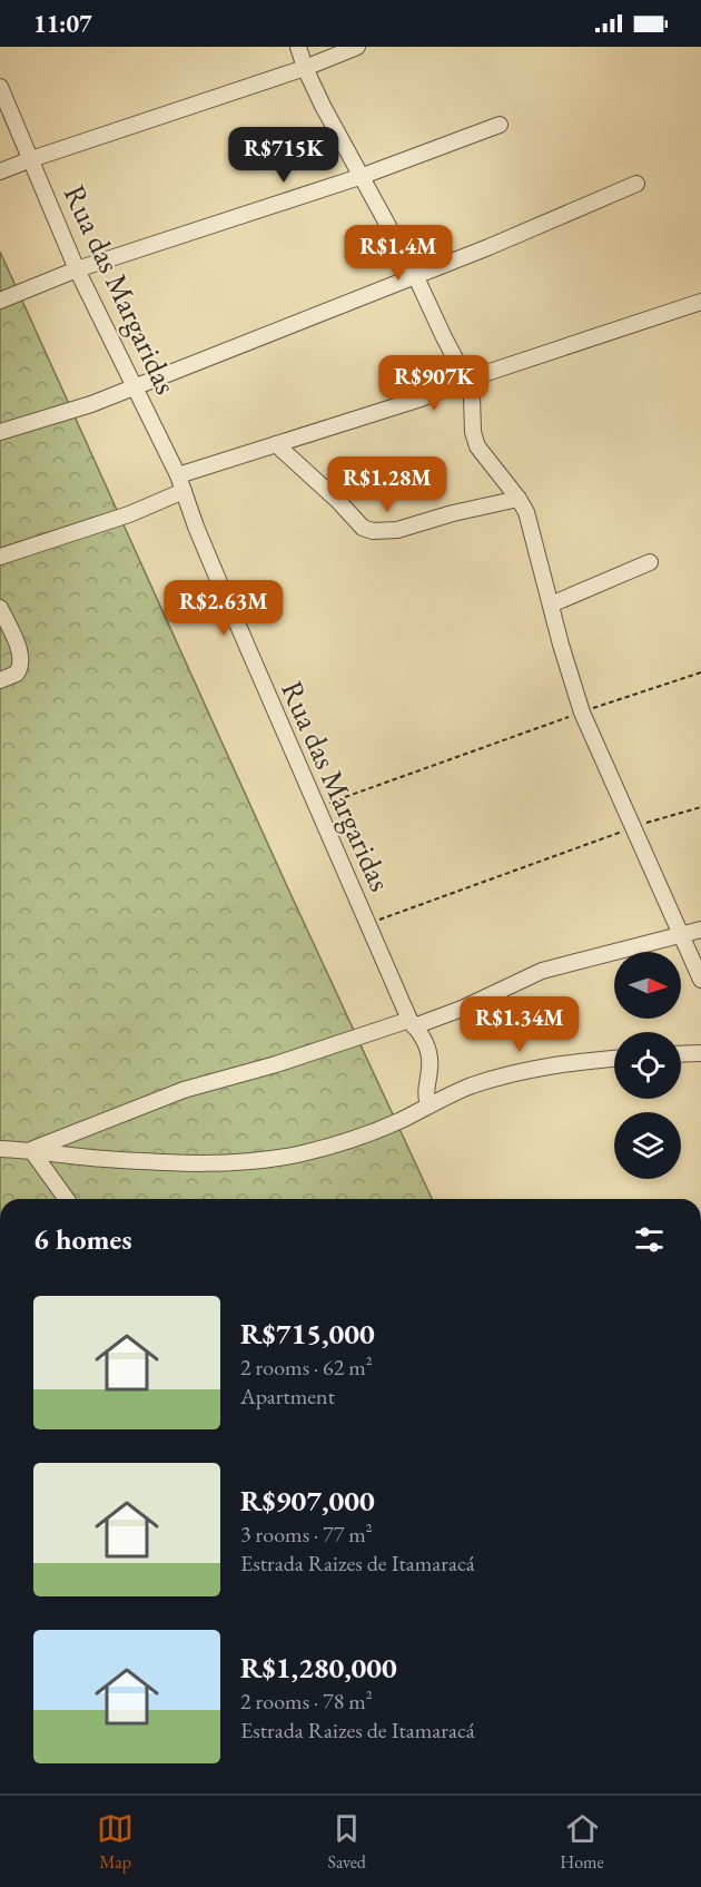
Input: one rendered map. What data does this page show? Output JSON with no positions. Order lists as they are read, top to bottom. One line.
{"streets":{"street":["Rua das Margaridas"]},"north":"right","page":{"status":"11:07","price":["R$715K","R$1.4M","R$907K","R$1.28M","R$2.63M","R$1.34M"],"heading":"6 homes","list":[{"name":"R$715,000","note":"2 rooms · 62 m² · Apartment"},{"name":"R$907,000","note":"3 rooms · 77 m² · Estrada Raizes de Itamaracá"},{"name":"R$1,280,000","note":"2 rooms · 78 m² · Estrada Raizes de Itamaracá"}],"tabs":["Map","Saved","Home"]}}
